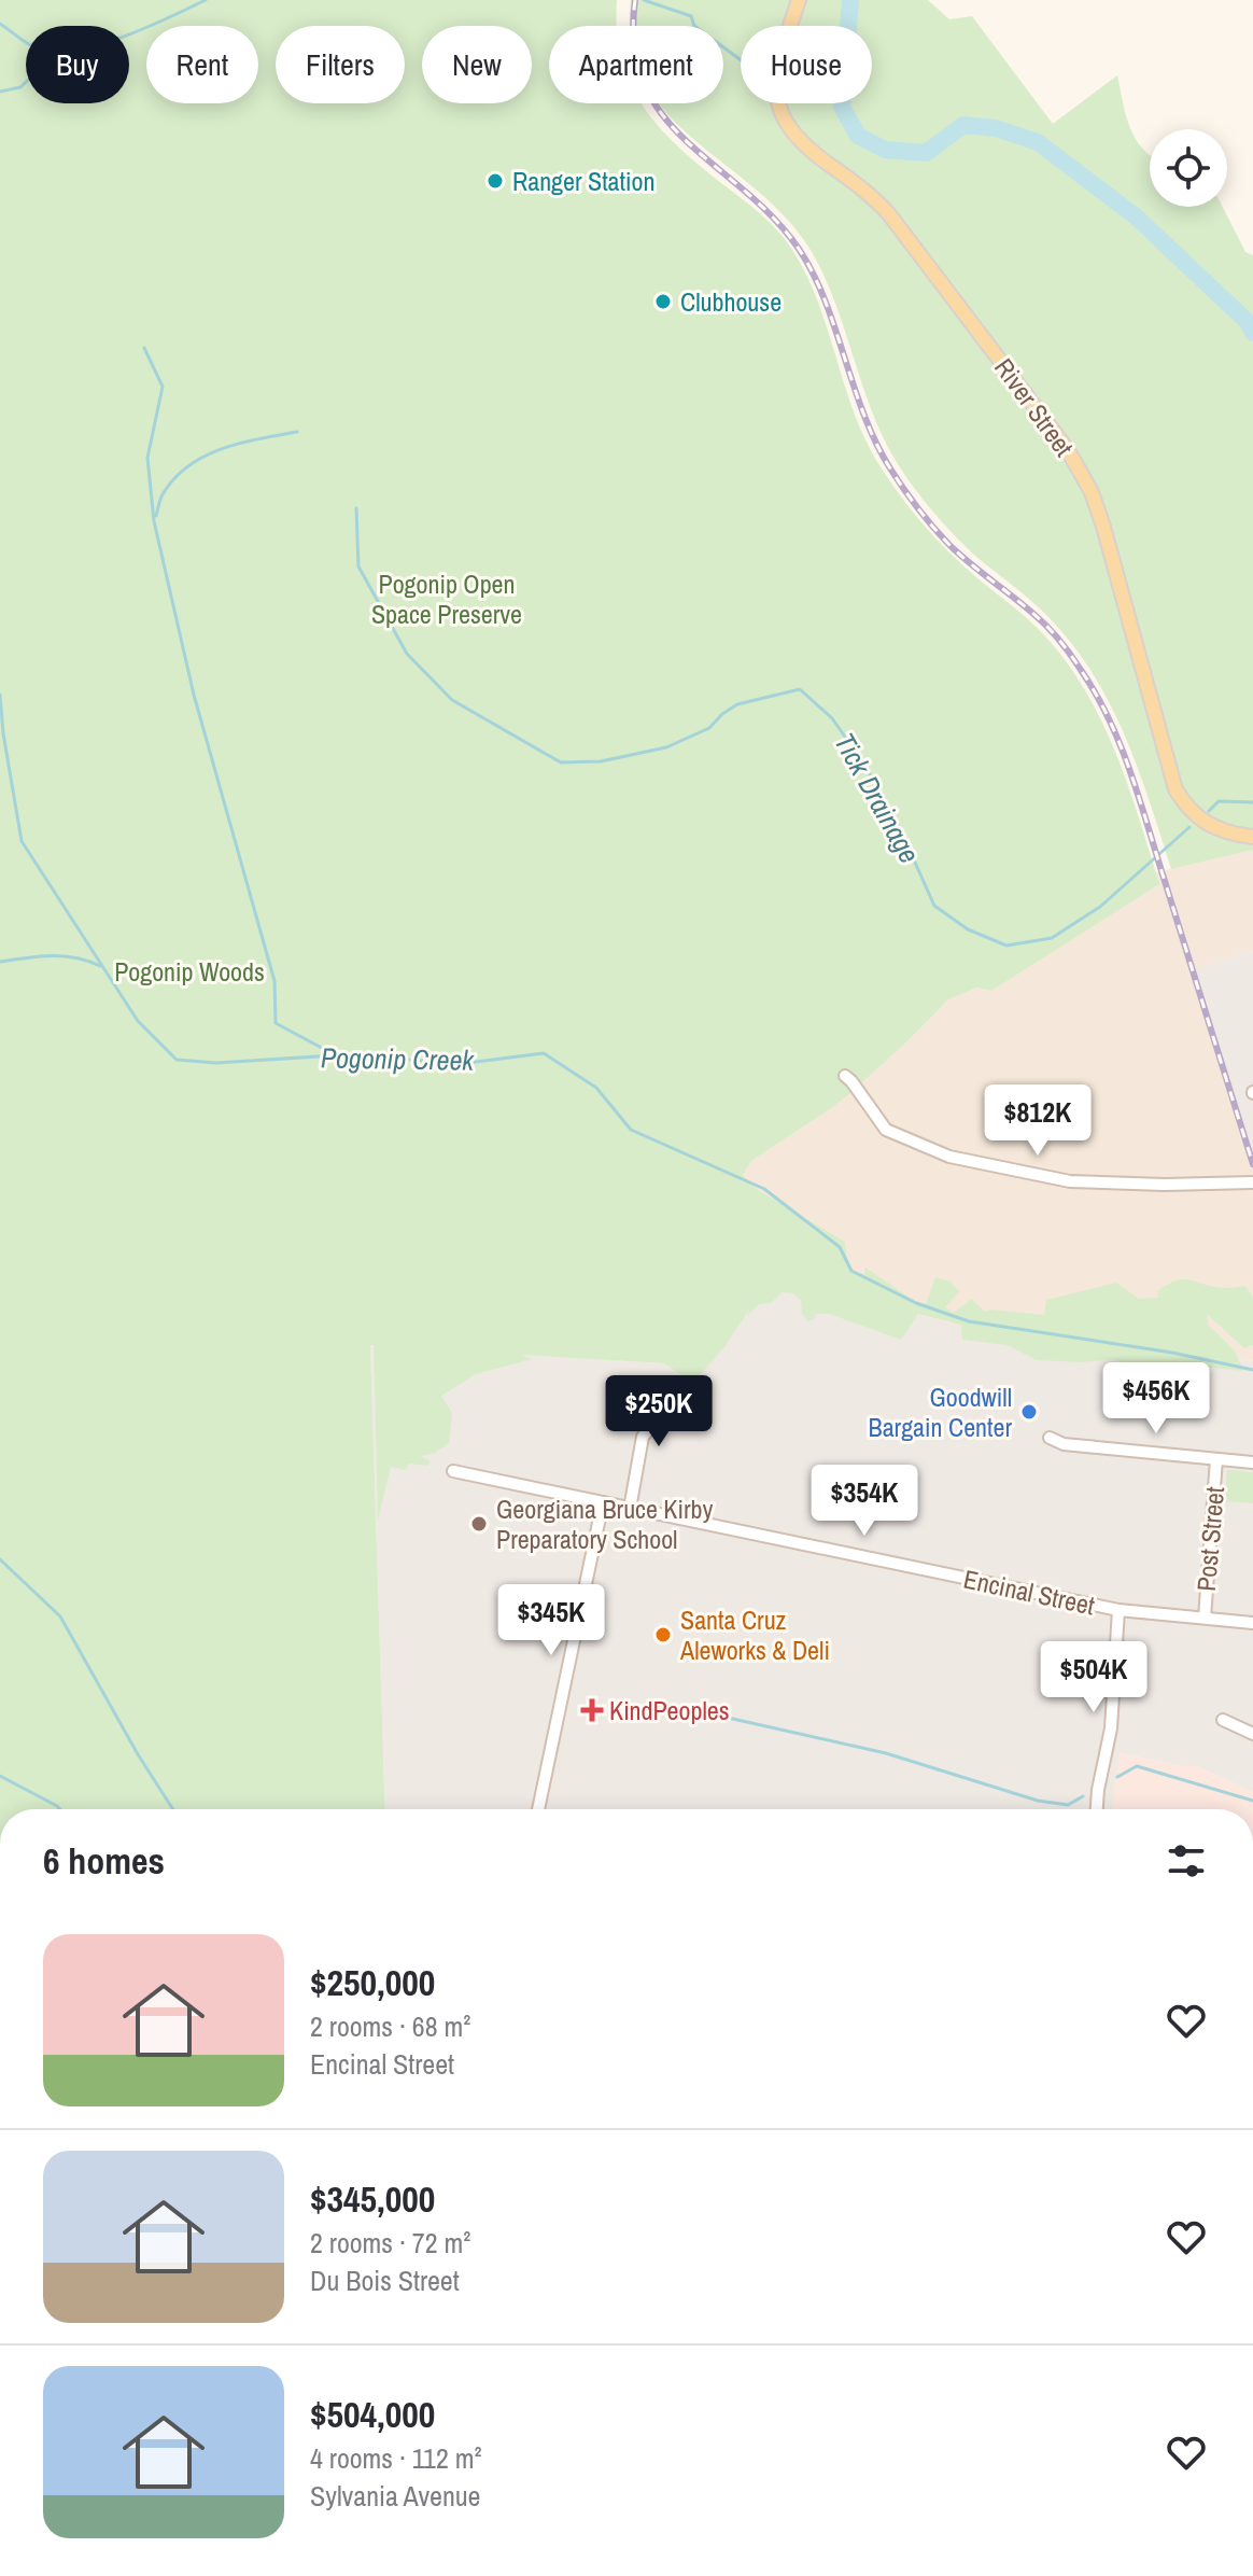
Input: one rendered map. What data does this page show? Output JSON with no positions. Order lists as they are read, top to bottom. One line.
{"streets":{"main road":["River Street"],"street":["Post Street","Encinal Street"]},"crossings":[["Post Street","Encinal Street"]],"water":["Tick Drainage","Pogonip Creek"],"parks":["Pogonip Open Space Preserve","Pogonip Woods"],"places":{"other":["Ranger Station","Clubhouse","Goodwill Bargain Center","Georgiana Bruce Kirby Preparatory School","Santa Cruz Aleworks & Deli"],"health":["KindPeoples"]},"page":{"chip":["Buy","Rent","Filters","New","Apartment","House"],"price":["$812K","$456K","$250K","$354K","$345K","$504K"],"heading":"6 homes","list":[{"name":"$250,000","note":"2 rooms · 68 m² · Encinal Street"},{"name":"$345,000","note":"2 rooms · 72 m² · Du Bois Street"},{"name":"$504,000","note":"4 rooms · 112 m² · Sylvania Avenue"}]}}
